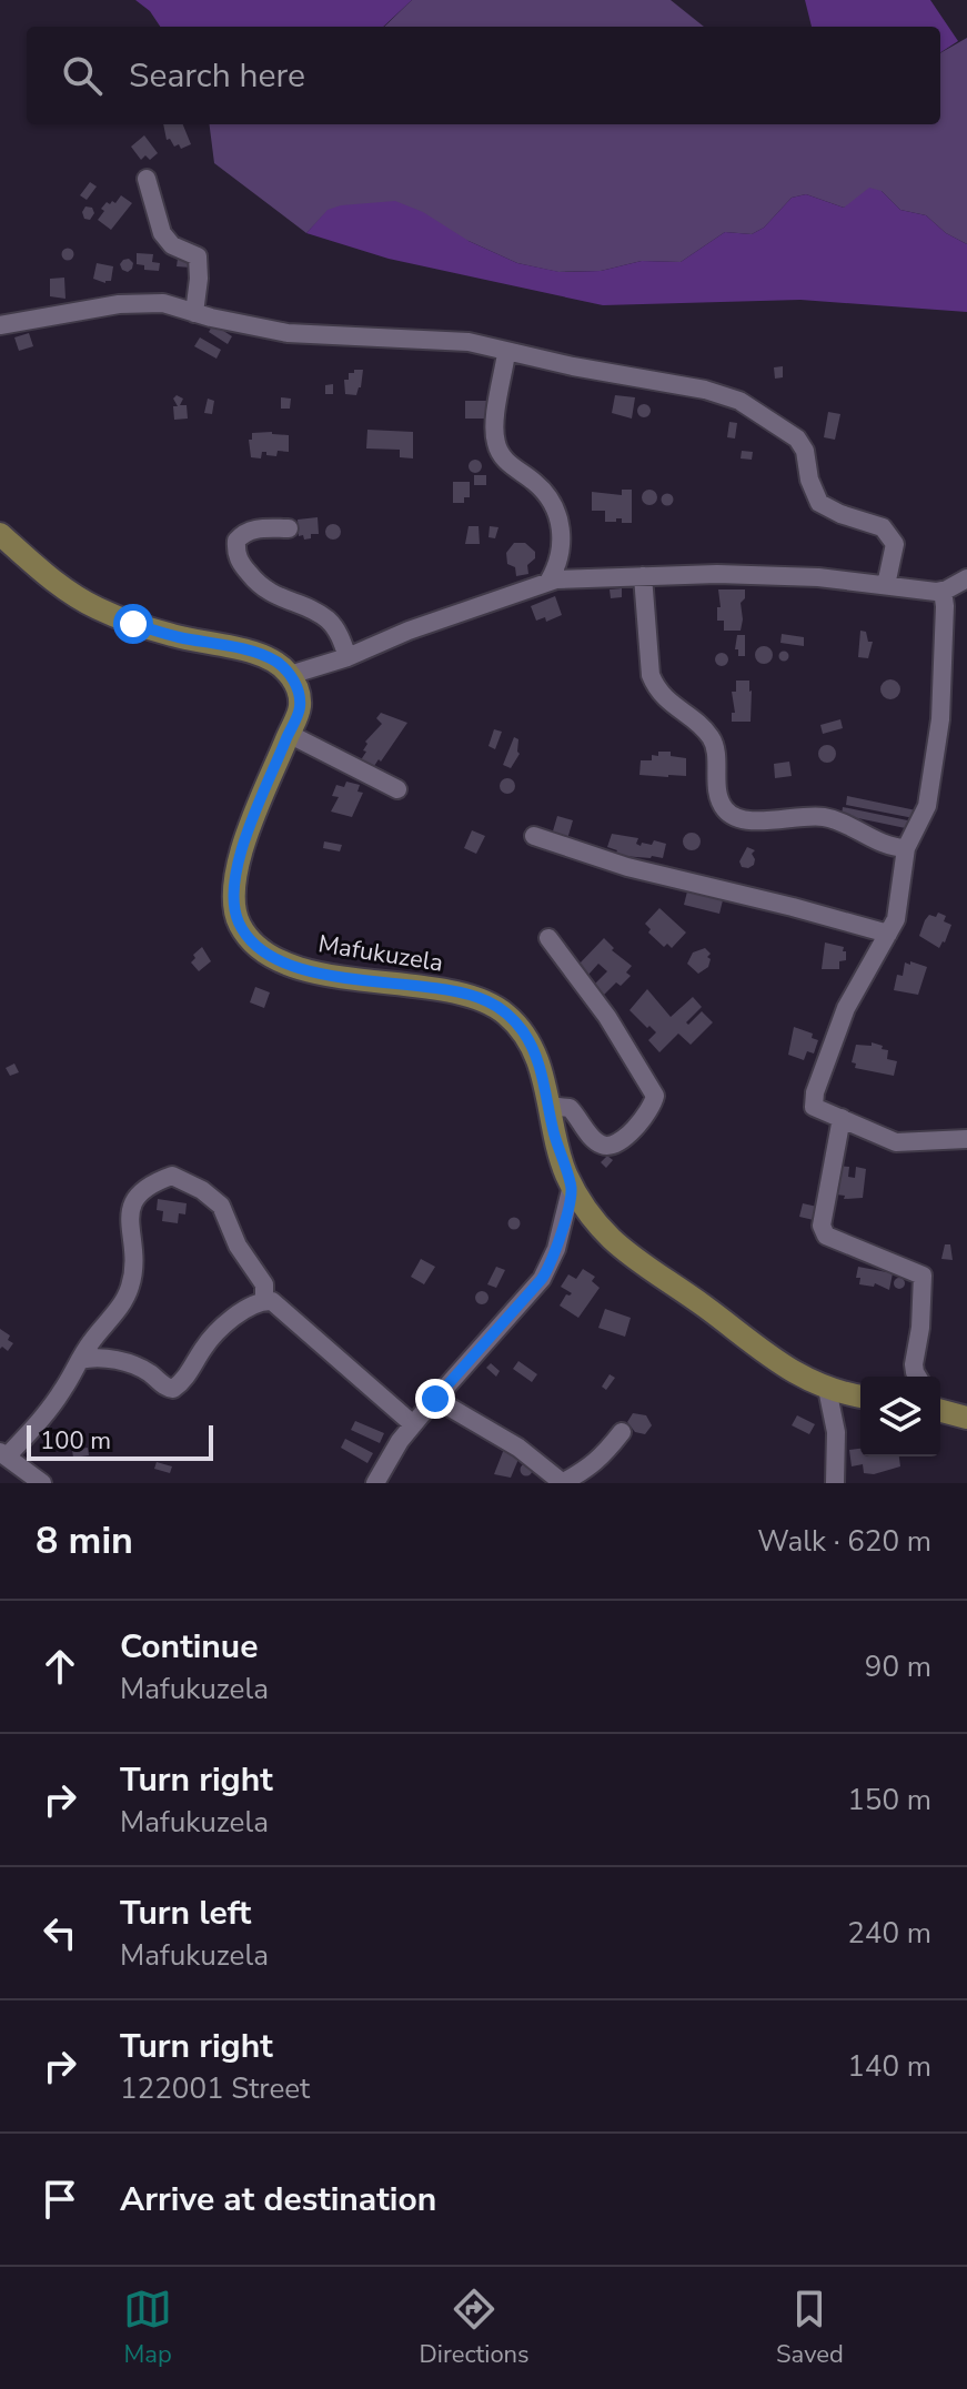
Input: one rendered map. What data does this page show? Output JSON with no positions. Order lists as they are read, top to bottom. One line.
{"streets":{"main road":["Mafukuzela"]},"scale_bar":"100 m","page":{"search":"Search here","scale":"100 m","heading":["8 min","Walk · 620 m"],"list":[["Continue","Mafukuzela","90 m"],["Turn right","Mafukuzela","150 m"],["Turn left","Mafukuzela","240 m"],["Turn right","122001 Street","140 m"],"Arrive at destination"],"nav":["Map","Directions","Saved"]}}
